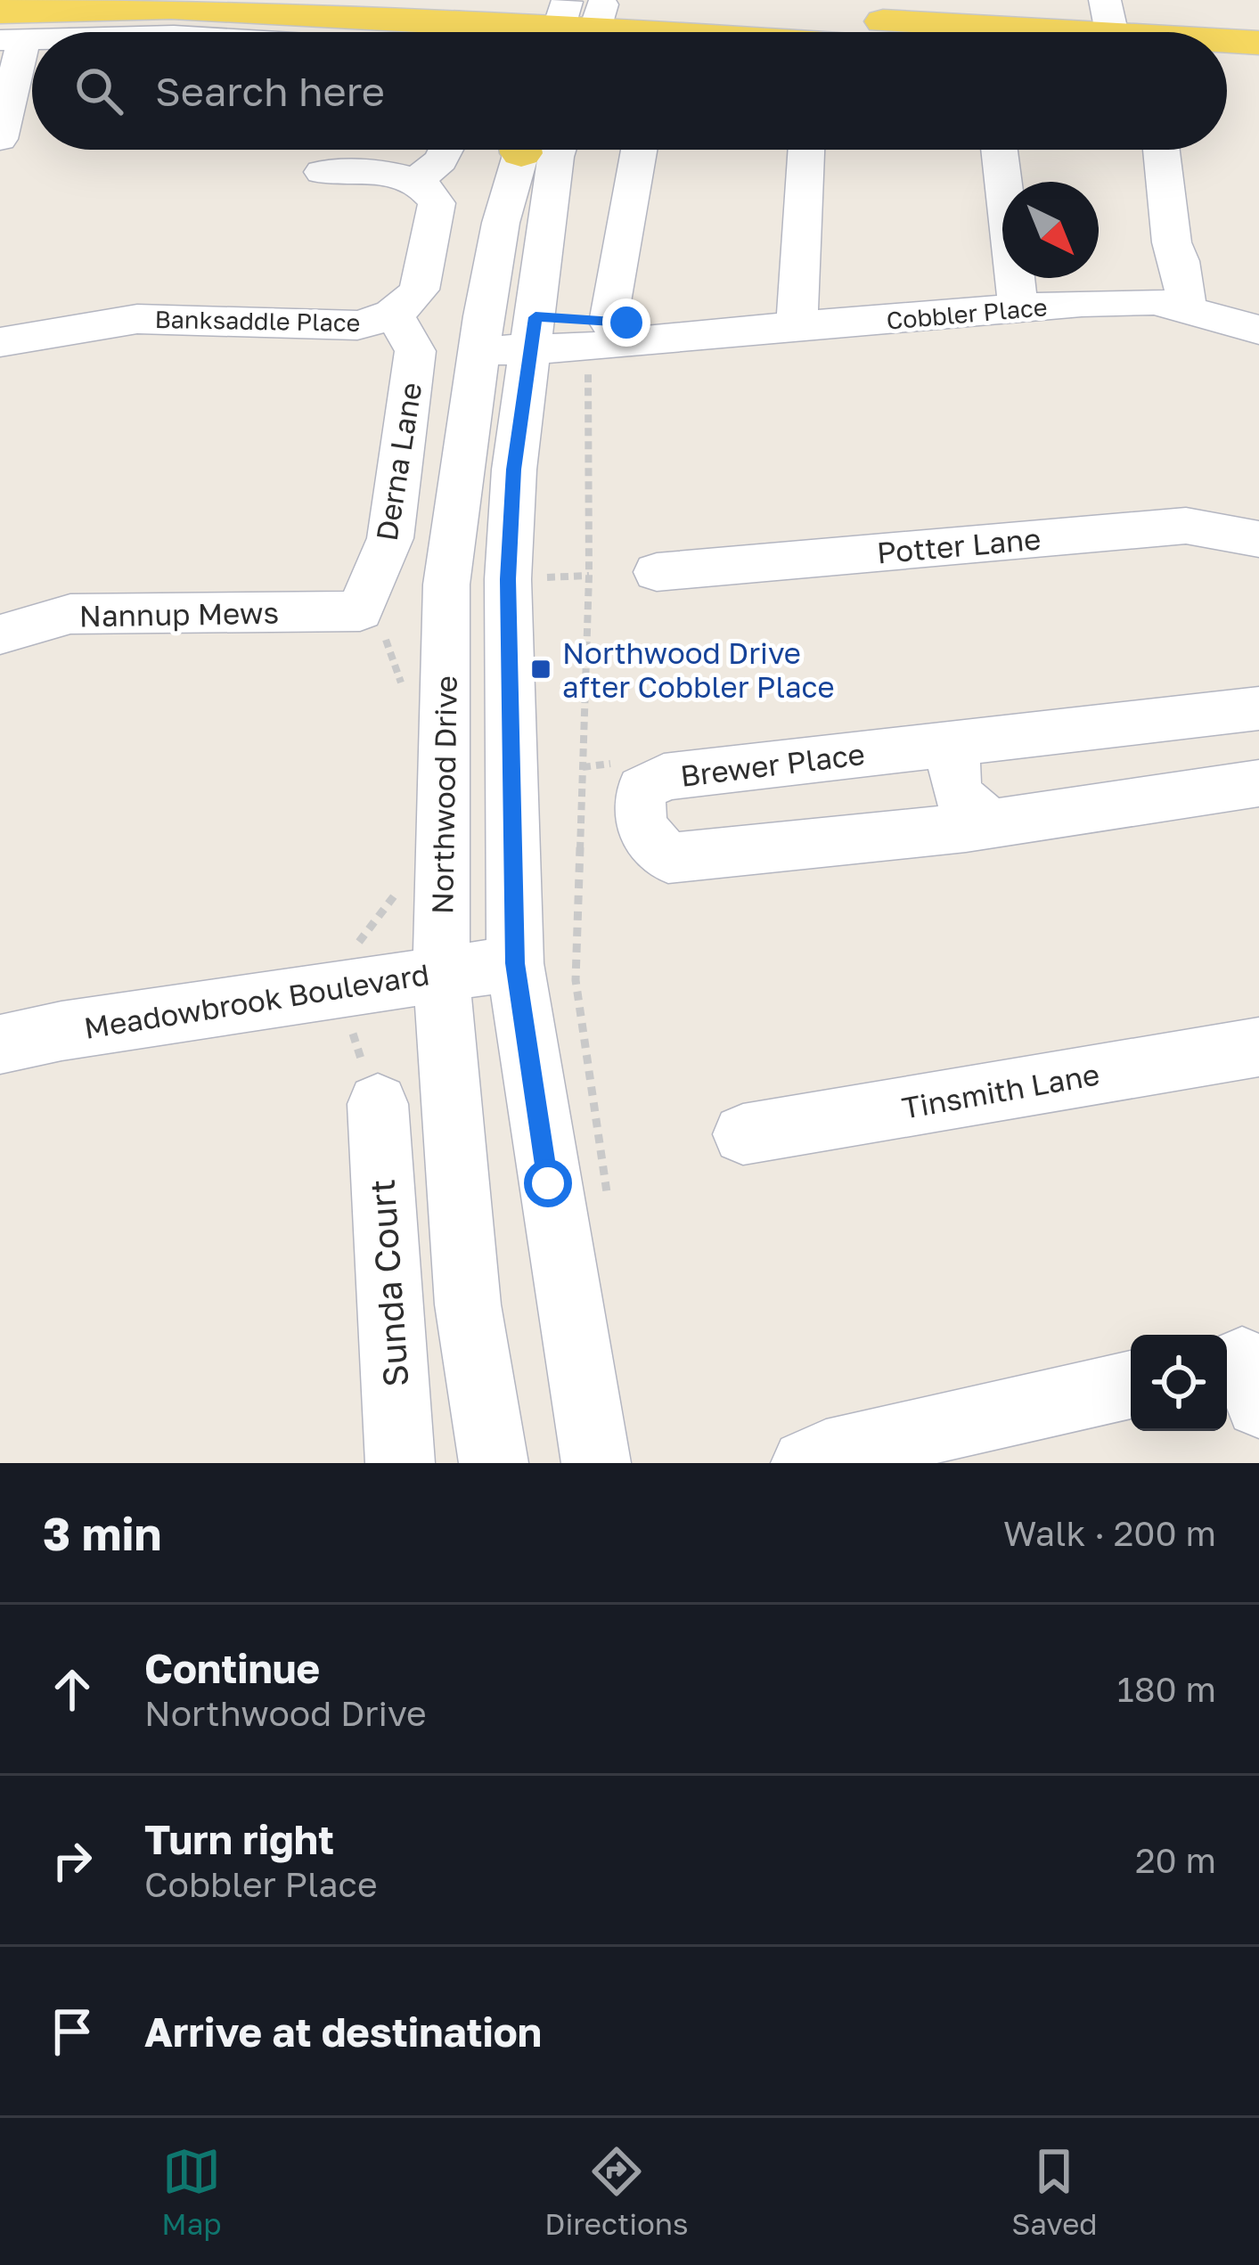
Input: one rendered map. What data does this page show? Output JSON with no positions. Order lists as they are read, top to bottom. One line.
{"streets":{"street":["Cobbler Place","Banksaddle Place","Derna Lane","Potter Lane","Nannup Mews","Brewer Place","Northwood Drive","Meadowbrook Boulevard","Tinsmith Lane","Sunda Court"]},"crossings":[["Cobbler Place","Northwood Drive"],["Banksaddle Place","Derna Lane"],["Derna Lane","Nannup Mews"],["Northwood Drive","Meadowbrook Boulevard"]],"places":{"transit":["Northwood Drive after Cobbler Place"]},"north":"bottom right","page":{"search":"Search here","heading":["3 min","Walk · 200 m"],"list":[["Continue","Northwood Drive","180 m"],["Turn right","Cobbler Place","20 m"],"Arrive at destination"],"nav":["Map","Directions","Saved"]}}
